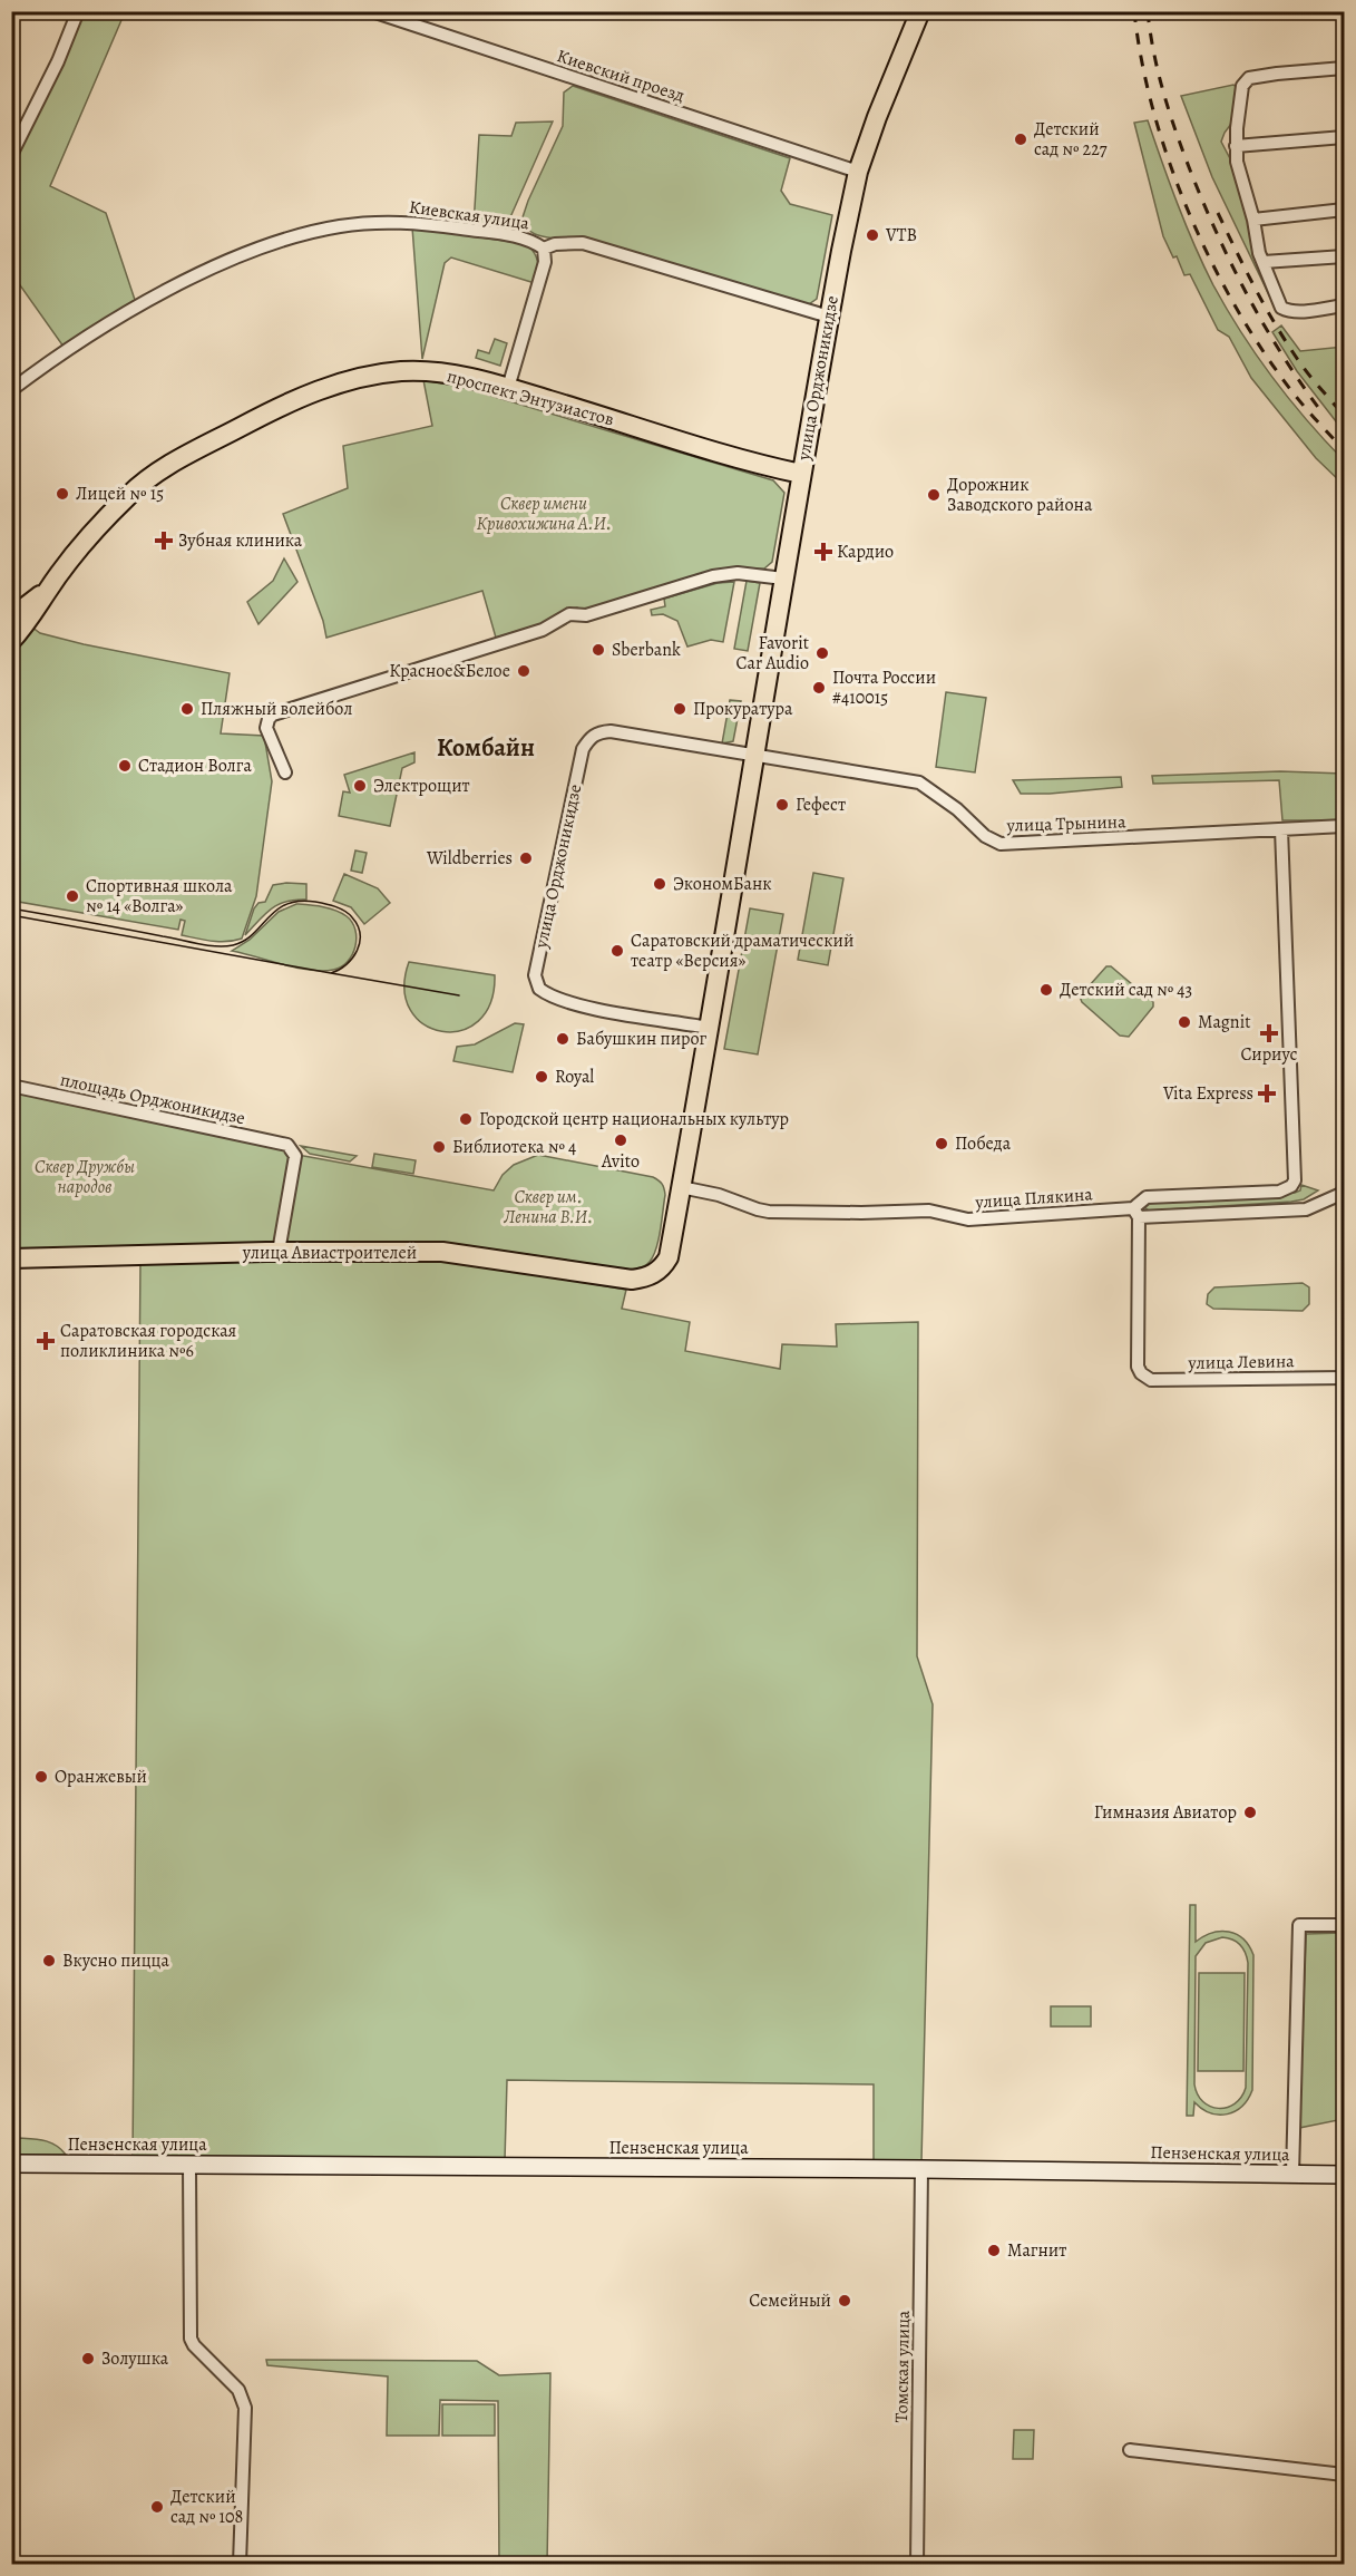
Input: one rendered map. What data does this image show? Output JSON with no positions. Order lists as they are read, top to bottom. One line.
{"streets":{"main road":["улица Орджоникидзе","проспект Энтузиастов","улица Авиастроителей"],"street":["Киевский проезд","Киевская улица","улица Трынина","площадь Орджоникидзе","улица Плякина","улица Левина","Пензенская улица","Томская улица"]},"crossings":[["Киевский проезд","улица Орджоникидзе"],["Киевская улица","улица Орджоникидзе"],["улица Орджоникидзе","проспект Энтузиастов"],["улица Орджоникидзе","улица Трынина"],["улица Орджоникидзе","улица Плякина"],["улица Орджоникидзе","улица Авиастроителей"],["площадь Орджоникидзе","улица Авиастроителей"],["улица Плякина","улица Левина"],["Пензенская улица","Томская улица"]],"districts":["Комбайн"],"parks":["Сквер имени Кривохижина А.И.","Сквер Дружбы народов","Сквер им. Ленина В.И."],"places":{"other":["Детский сад № 227","VTB","Лицей № 15","Дорожник Заводского района","Sberbank","Favorit Car Audio","Красное&Белое","Почта России #410015","Пляжный волейбол","Прокуратура","Стадион Волга","Электрощит","Гефест","Wildberries","ЭкономБанк","Спортивная школа № 14 «Волга»","Саратовский драматический театр «Версия»","Детский сад № 43","Magnit","Бабушкин пирог","Royal","Городской центр национальных культур","Avito","Победа","Библиотека № 4","Оранжевый","Гимназия Авиатор","Вкусно пицца","Магнит","Семейный","Золушка","Детский сад № 108"],"health":["Зубная клиника","Кардио","Сириус","Vita Express","Саратовская городская поликлиника №6"]}}
